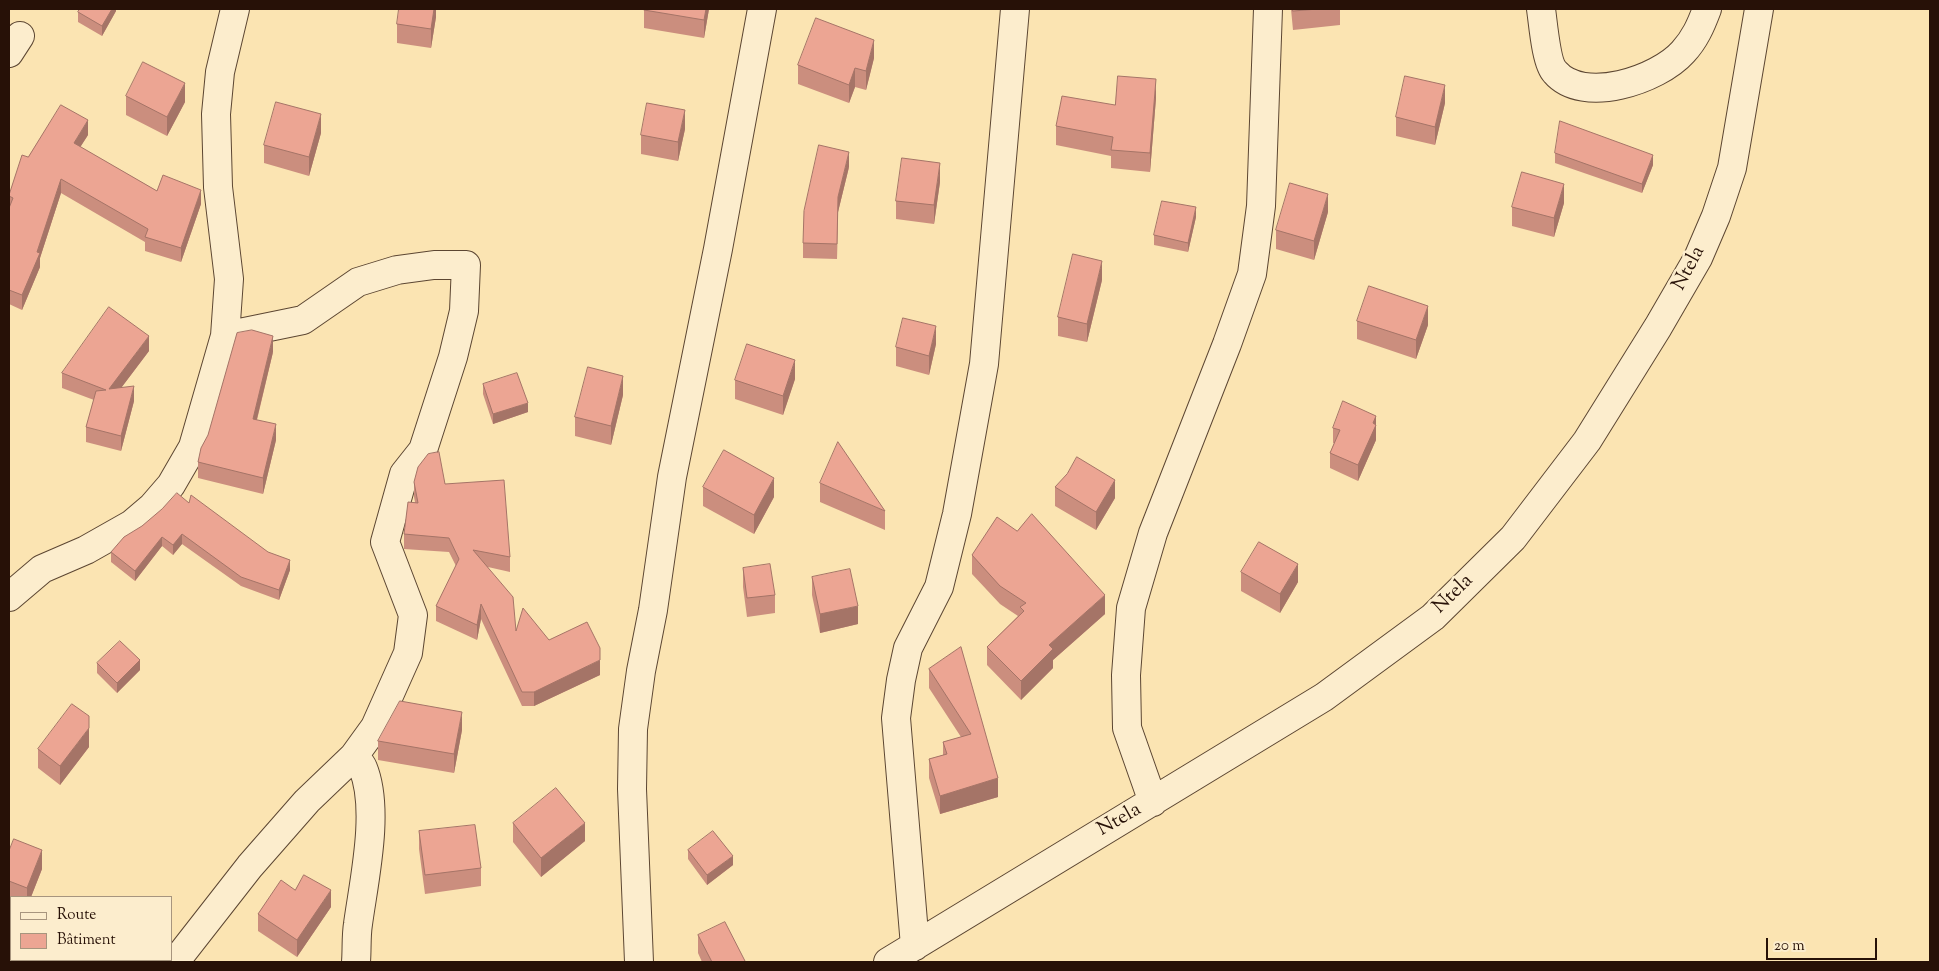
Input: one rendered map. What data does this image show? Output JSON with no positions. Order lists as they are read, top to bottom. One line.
{"streets":{"street":["Ntela"]},"legend":["Route","Bâtiment"],"scale_bar":"20 m"}
